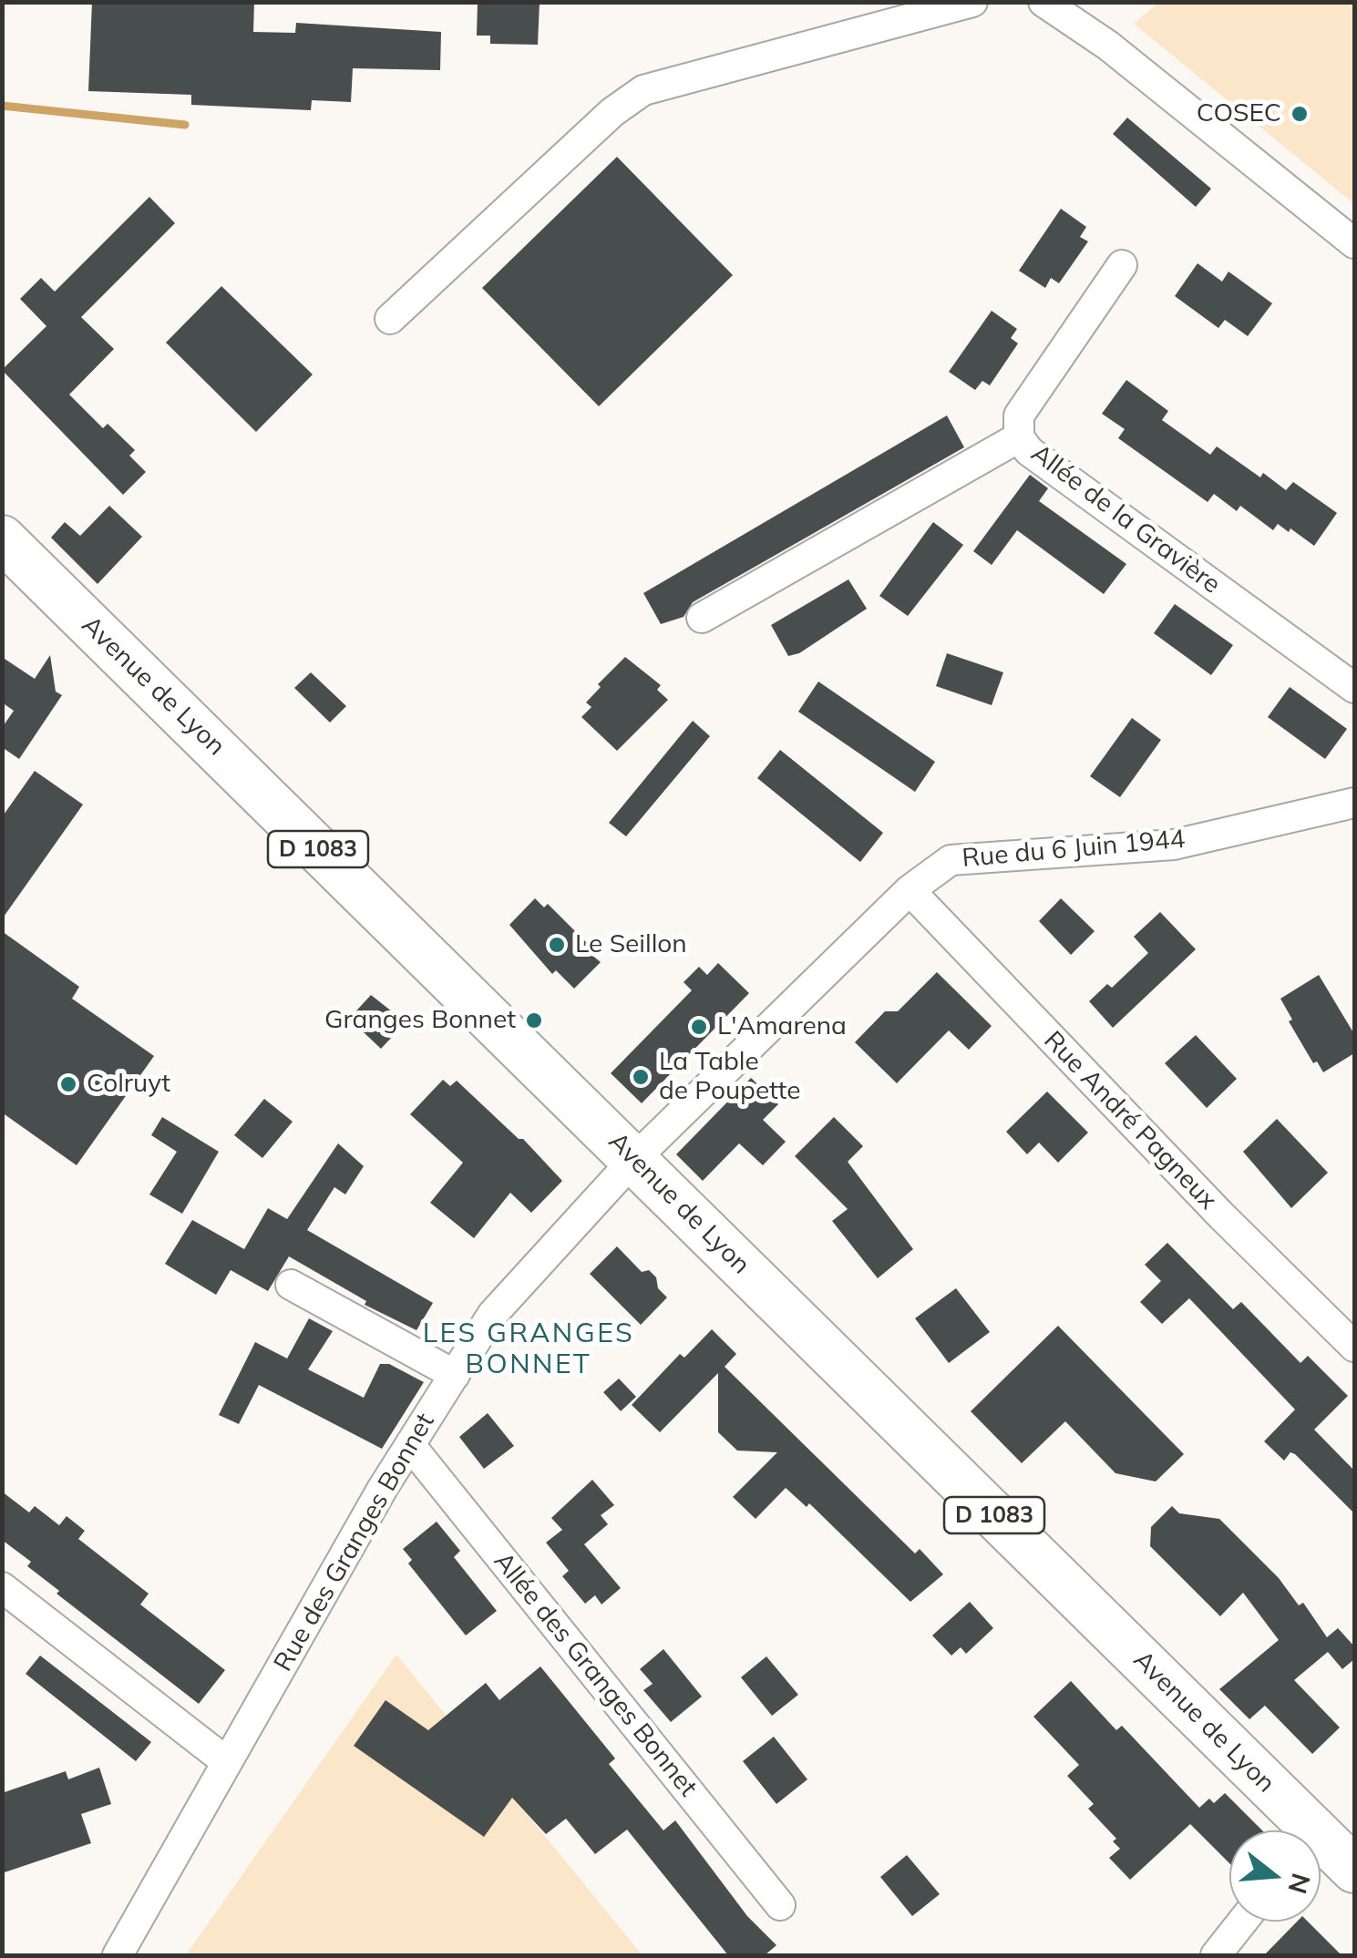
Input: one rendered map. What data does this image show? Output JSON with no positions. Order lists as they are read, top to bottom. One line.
{"streets":{"main road":["Avenue de Lyon","D 1083"],"street":["Allée de la Gravière","Rue du 6 Juin 1944","Rue André Pagneux","Rue des Granges Bonnet","Allée des Granges Bonnet"]},"crossings":[["Avenue de Lyon","Rue du 6 Juin 1944"],["Avenue de Lyon","Rue des Granges Bonnet"],["Rue du 6 Juin 1944","Rue André Pagneux"],["Rue du 6 Juin 1944","Rue des Granges Bonnet"],["Rue des Granges Bonnet","Allée des Granges Bonnet"]],"districts":["LES GRANGES BONNET"],"places":["COSEC","Le Seillon","Granges Bonnet","L'Amarena","La Table de Poupette","Colruyt"],"north":"right"}
